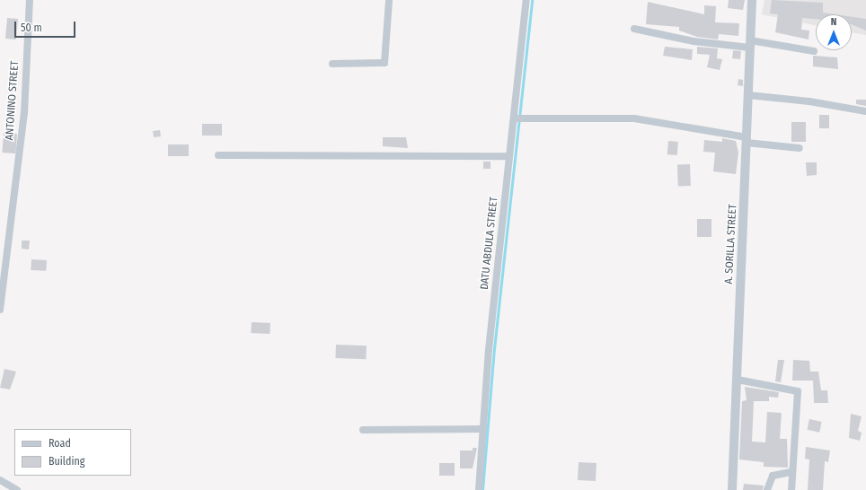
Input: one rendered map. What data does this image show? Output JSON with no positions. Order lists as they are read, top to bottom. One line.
{"streets":{"street":["ANTONINO STREET","DATU ABDULA STREET","A. SORILLA STREET"]},"legend":["Road","Building"],"scale_bar":"50 m","north":"top"}
